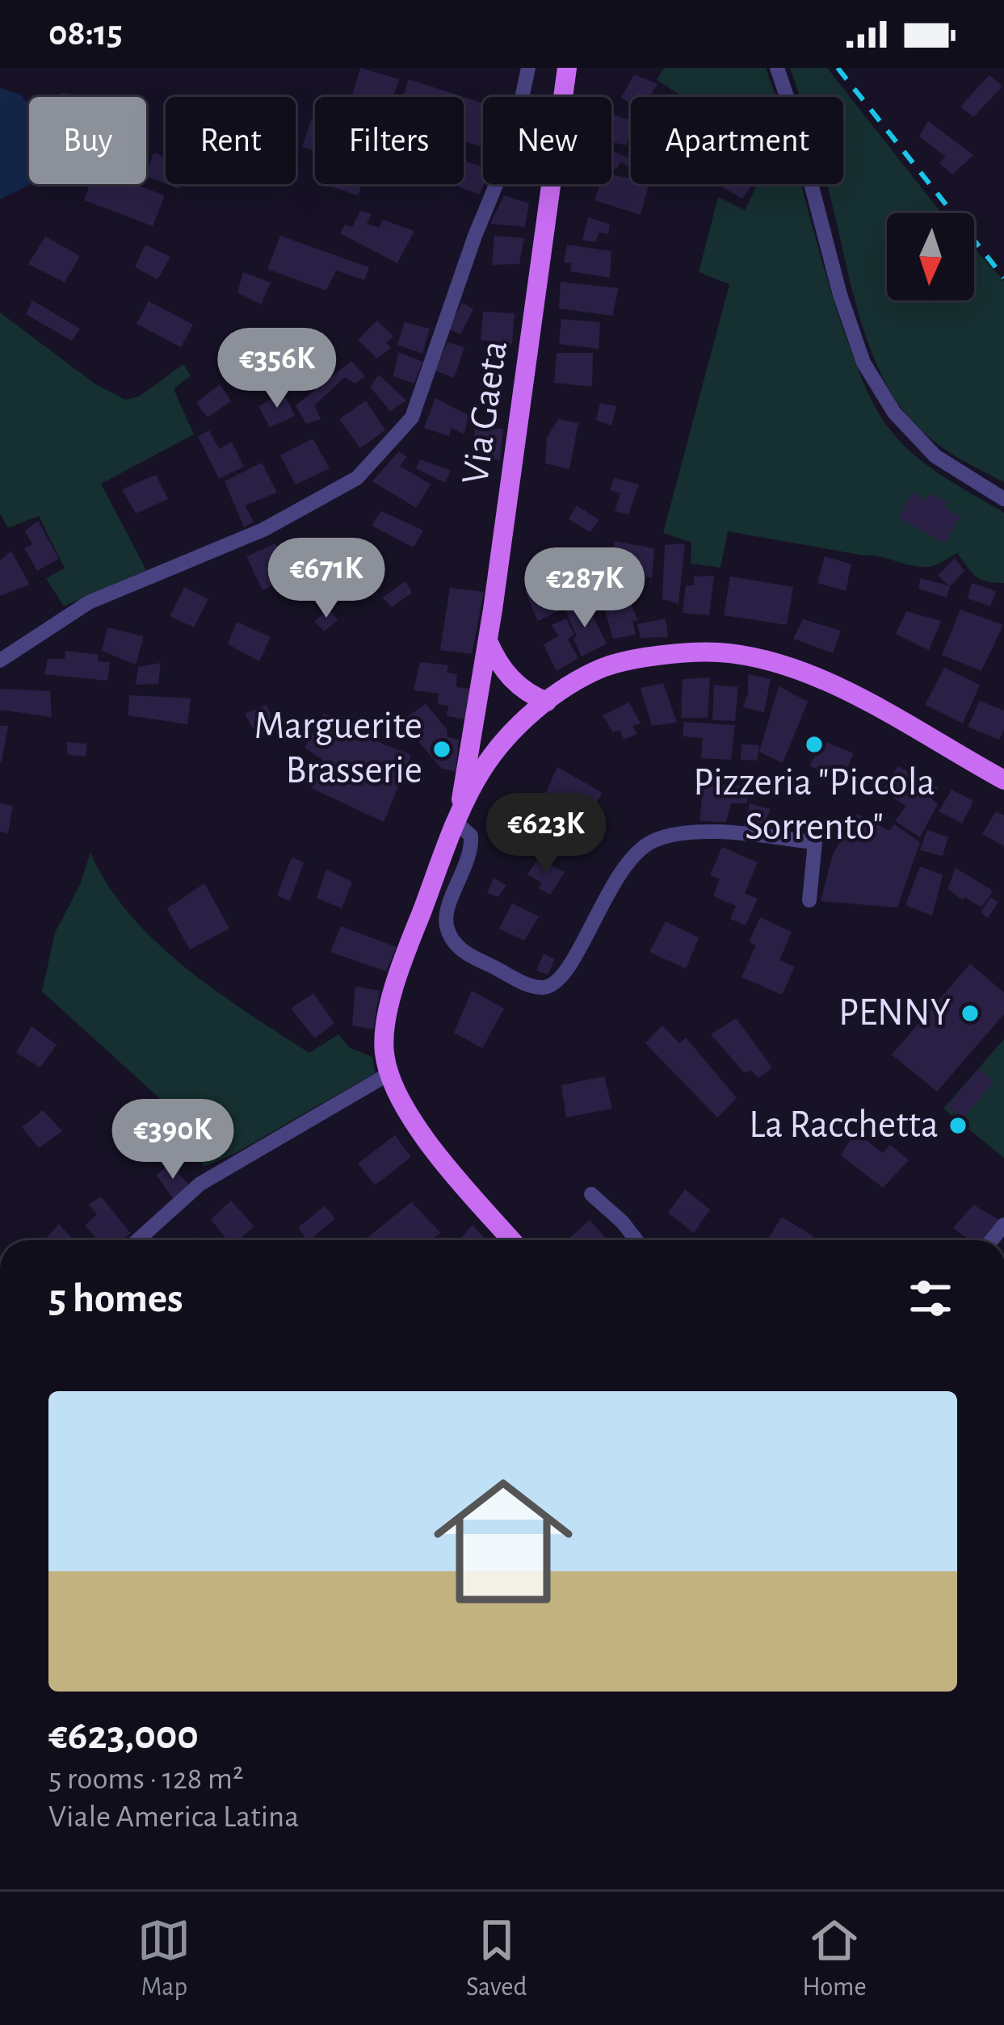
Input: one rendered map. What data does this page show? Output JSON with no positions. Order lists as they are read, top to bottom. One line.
{"streets":{"main road":["Via Gaeta"]},"places":["Pizzeria \"Piccola Sorrento\"","Marguerite Brasserie","PENNY","La Racchetta"],"north":"bottom","page":{"status":"08:15","chip":["Buy","Rent","Filters","New","Apartment"],"price":["€356K","€671K","€287K","€623K","€390K"],"heading":"5 homes","list":[{"name":"€623,000","note":"5 rooms · 128 m² · Viale America Latina"}],"tabs":["Map","Saved","Home"]}}
